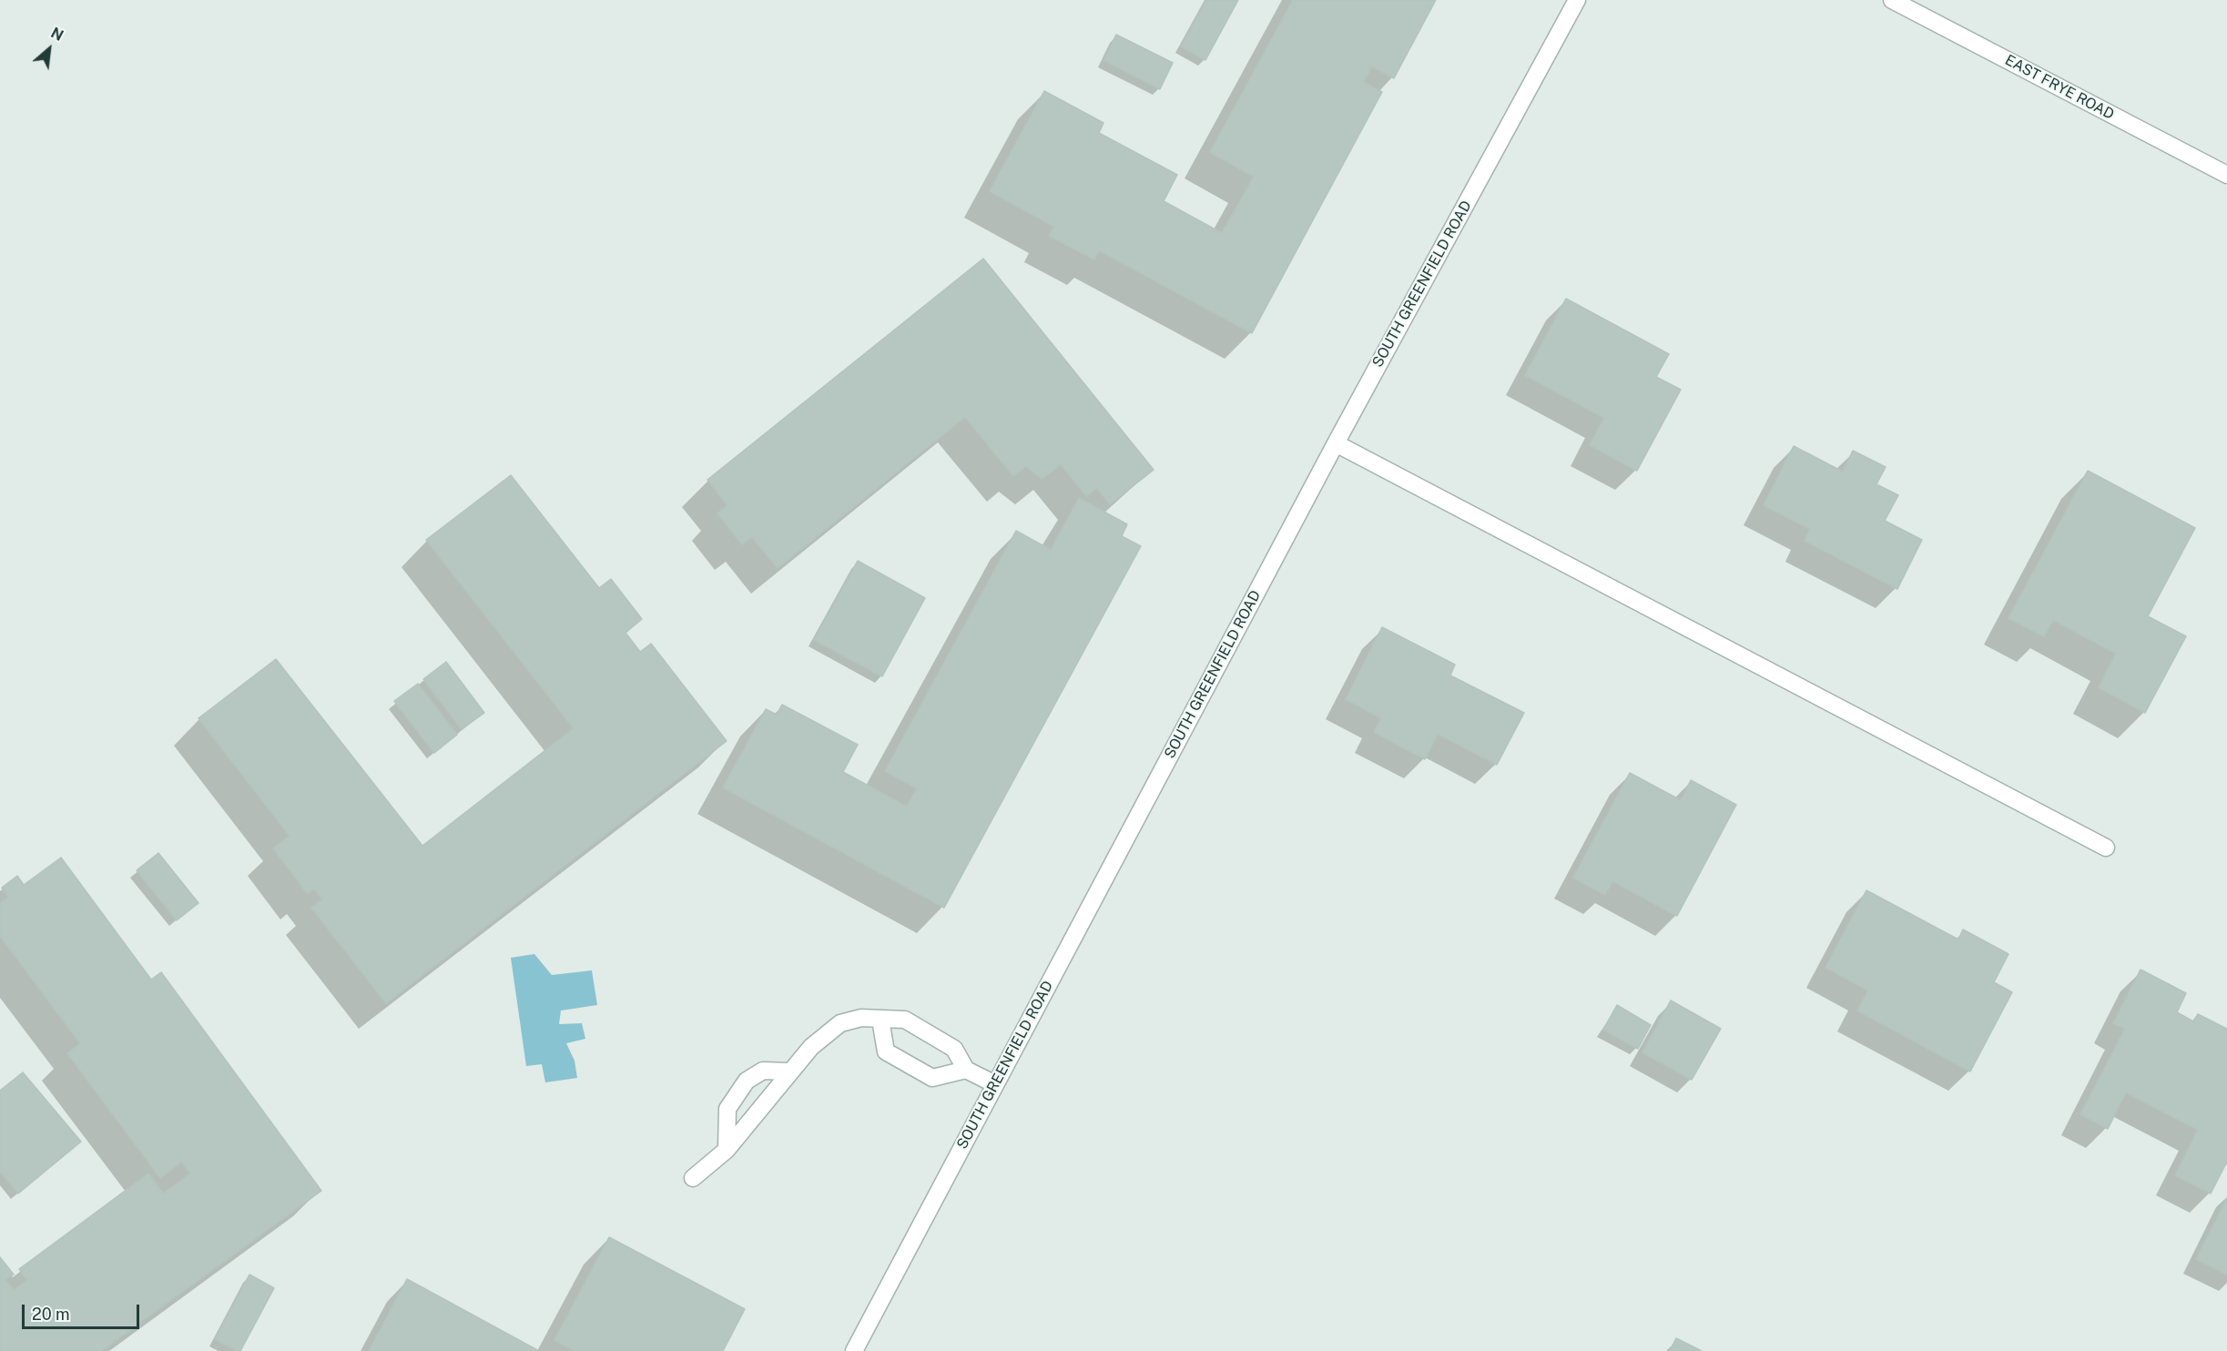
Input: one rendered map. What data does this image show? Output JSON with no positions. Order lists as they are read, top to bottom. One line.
{"streets":{"street":["EAST FRYE ROAD","SOUTH GREENFIELD ROAD"]},"scale_bar":"20 m","north":"top right"}
